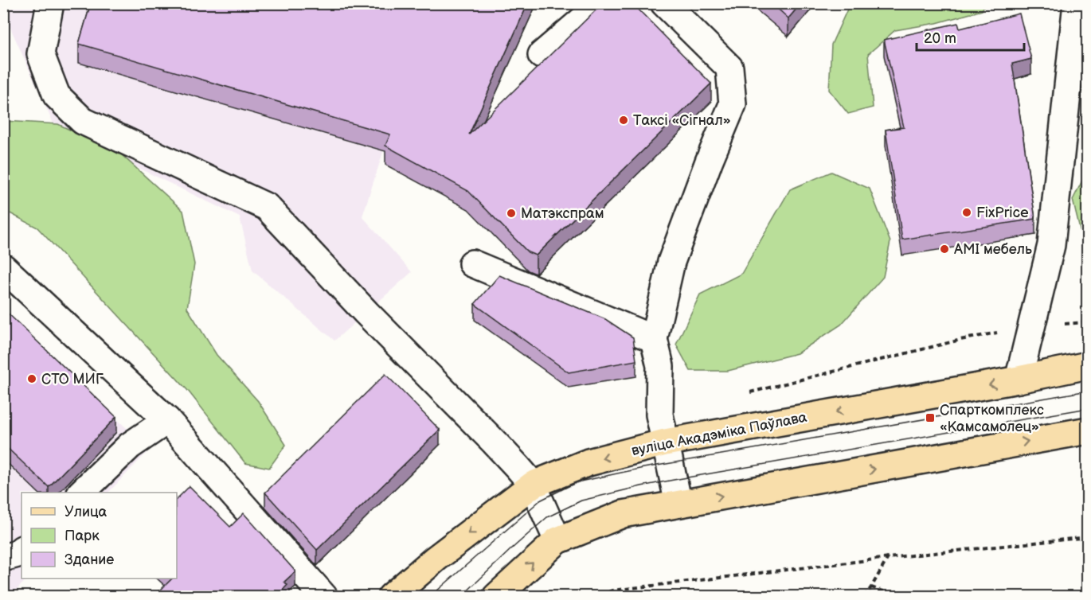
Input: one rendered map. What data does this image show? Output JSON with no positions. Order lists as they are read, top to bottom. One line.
{"streets":{"main road":["вуліца Акадэміка Паўлава"]},"places":{"other":["Таксі «Сігнал»","FixPrice","Матэкспрам","AMI мебель","СТО МИГ"],"transit":["Спарткомплекс «Камсамолец»"]},"legend":["Улица","Парк","Здание"],"scale_bar":"20 m"}
